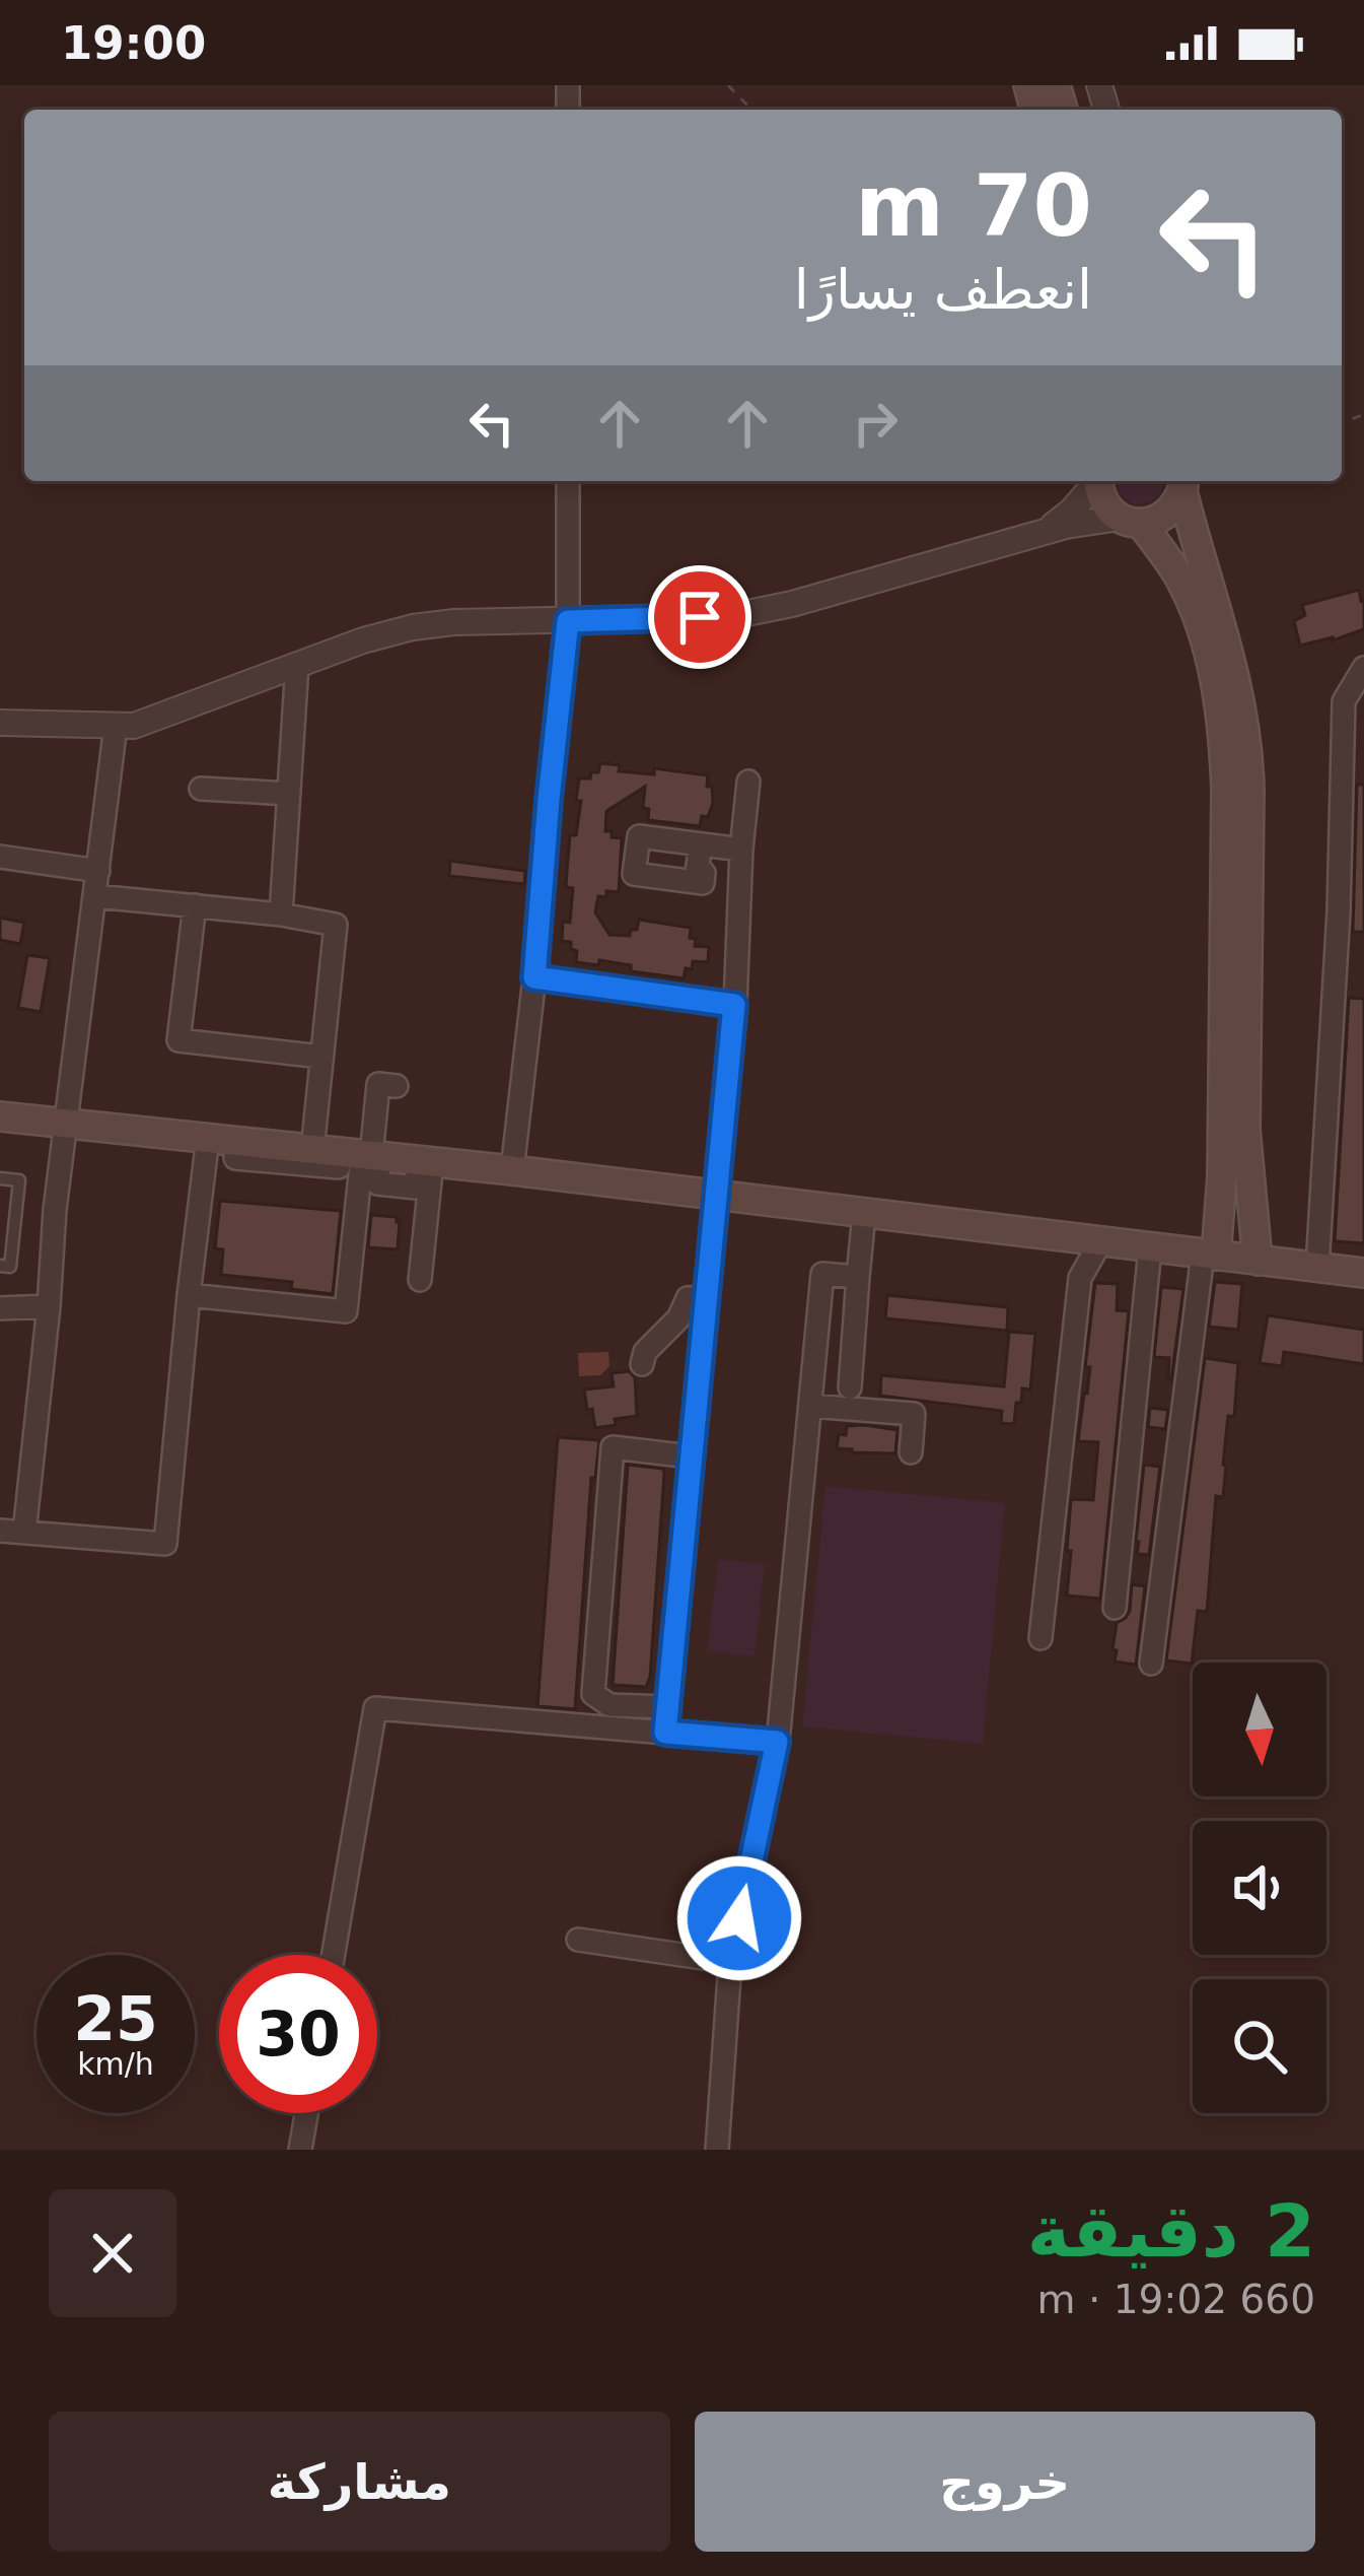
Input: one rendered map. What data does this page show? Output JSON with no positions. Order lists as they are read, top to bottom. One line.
{"north":"bottom","page":{"status":"19:00","turn":["70 m","انعطف يسارًا"],"speed":"25 km/h","limit":"30","heading":["2 دقيقة","660 m · 19:02"],"buttons":["خروج","مشاركة"]}}
